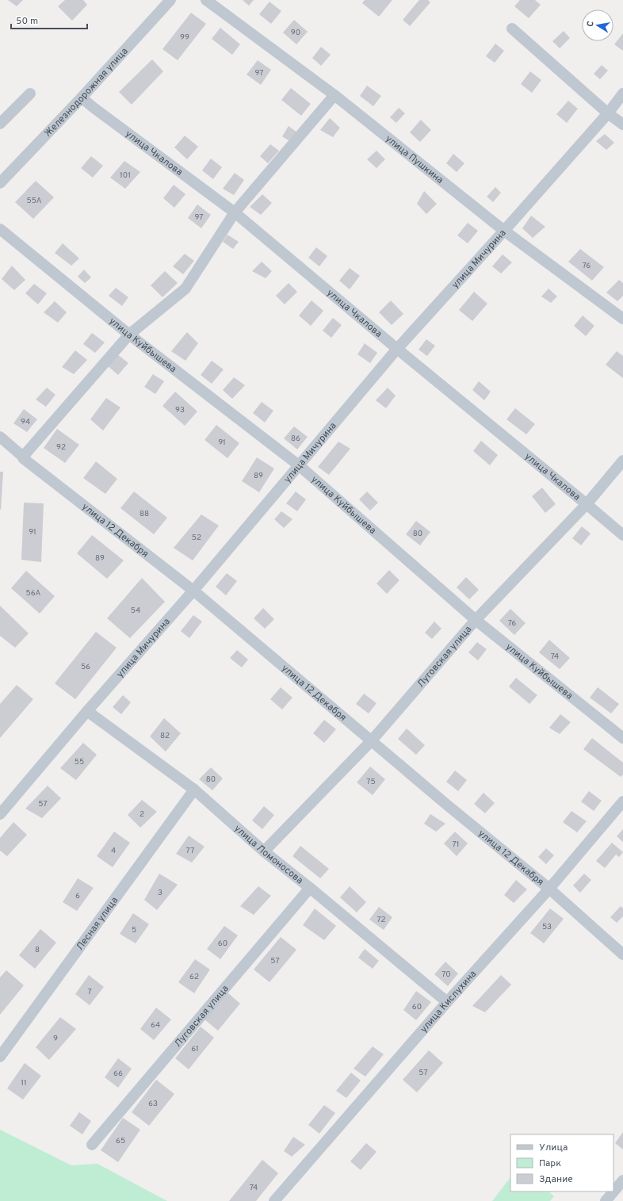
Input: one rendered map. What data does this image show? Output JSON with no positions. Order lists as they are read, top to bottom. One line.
{"streets":{"street":["Железнодорожная улица","улица Чкалова","улица Пушкина","улица Мичурина","улица Куйбышева","улица 12 Декабря","Луговская улица","улица Ломоносова","Лесная улица","улица Кислухина"]},"crossings":[["Железнодорожная улица","улица Чкалова"],["улица Чкалова","улица Мичурина"],["улица Чкалова","Луговская улица"],["улица Пушкина","улица Мичурина"],["улица Мичурина","улица Куйбышева"],["улица Мичурина","улица 12 Декабря"],["улица Мичурина","улица Ломоносова"],["улица Куйбышева","Луговская улица"],["улица 12 Декабря","Луговская улица"],["улица 12 Декабря","улица Кислухина"],["Луговская улица","улица Ломоносова"],["улица Ломоносова","Лесная улица"],["улица Ломоносова","улица Кислухина"]],"house_numbers":["90","99","97","101","55А","97","76","93","94","86","91","92","89","88","91","80","52","89","56А","54","76","74","56","82","55","80","75","57","2","71","4","77","3","6","72","53","5","60","8","57","70","62","7","60","64","9","61","57","66","11","63","65","74"],"legend":["Улица","Парк","Здание"],"scale_bar":"50 m","north":"left"}
